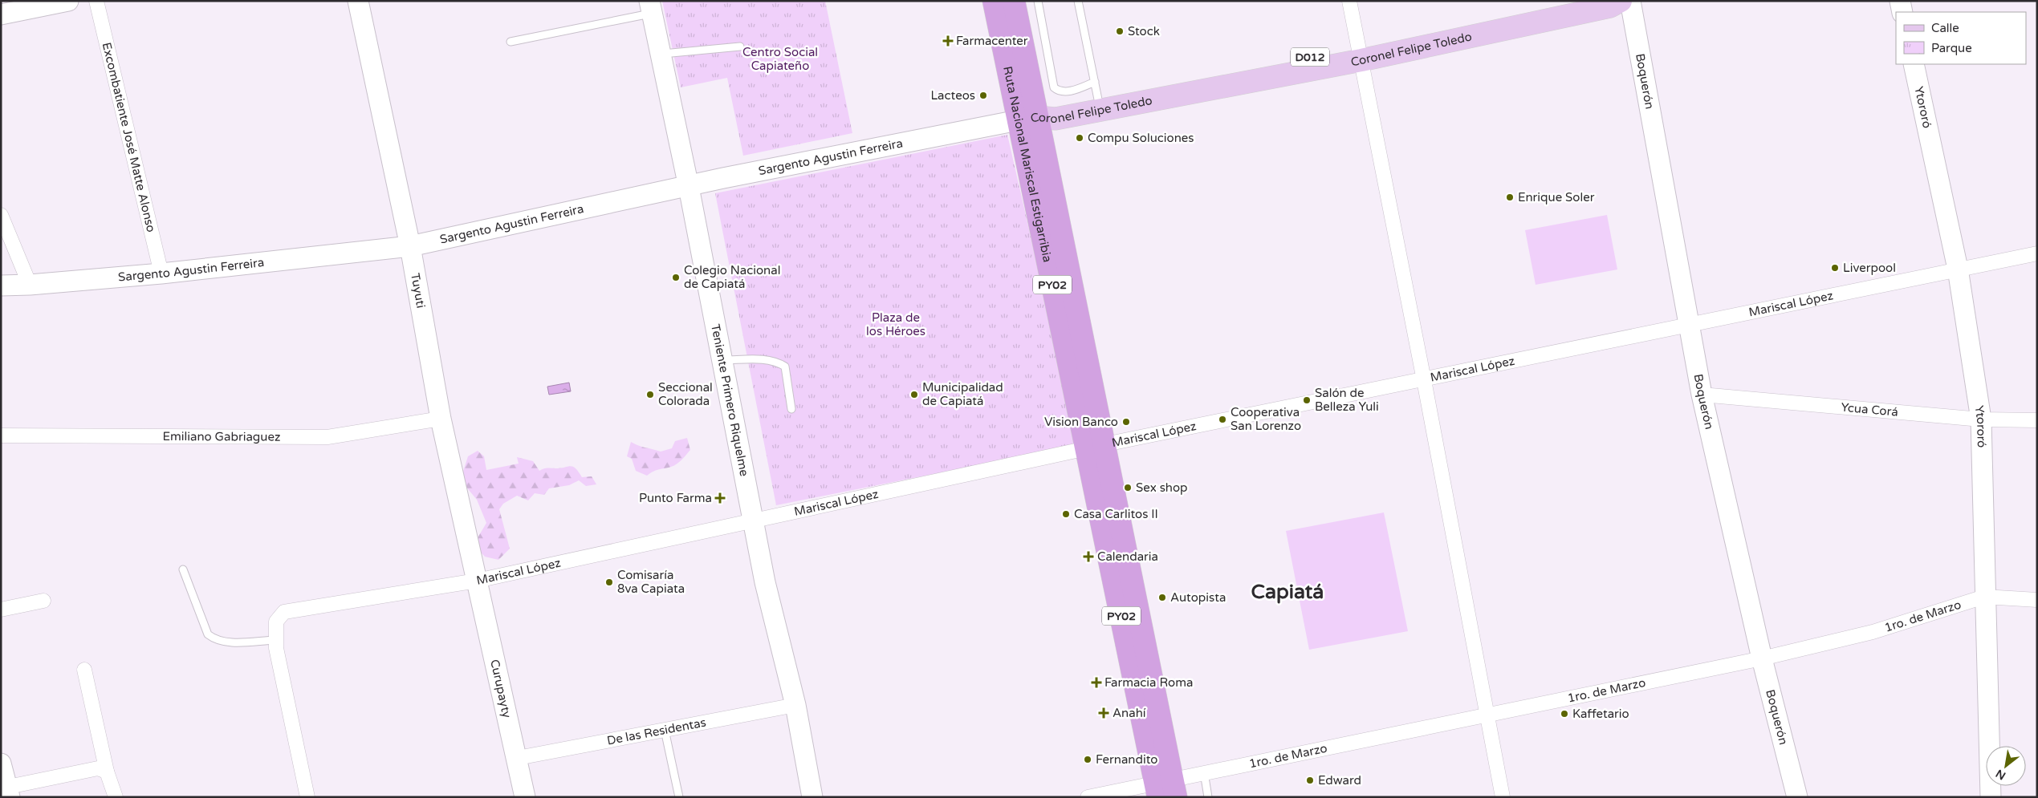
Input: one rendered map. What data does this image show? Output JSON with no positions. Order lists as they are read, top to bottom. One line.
{"streets":{"highway":["Ruta Nacional Mariscal Estigarribia","PY02"],"main road":["Coronel Felipe Toledo","D012"],"street":["Boquerón","Ytororó","Excombatiente José Matte Alonso","Sargento Agustin Ferreira","Tuyuti","Mariscal López","Teniente Primero Riquelme","Ycua Corá","Emiliano Gabriaguez","1ro. de Marzo","Curupayty","De las Residentas"]},"crossings":[["Coronel Felipe Toledo","Sargento Agustin Ferreira"],["Coronel Felipe Toledo","Ruta Nacional Mariscal Estigarribia"],["Boquerón","Mariscal López"],["Boquerón","Ycua Corá"],["Boquerón","1ro. de Marzo"],["Ytororó","Mariscal López"],["Ytororó","Ycua Corá"],["Ytororó","1ro. de Marzo"],["Excombatiente José Matte Alonso","Sargento Agustin Ferreira"],["Sargento Agustin Ferreira","Ruta Nacional Mariscal Estigarribia"],["Sargento Agustin Ferreira","Tuyuti"],["Sargento Agustin Ferreira","Teniente Primero Riquelme"],["Ruta Nacional Mariscal Estigarribia","Mariscal López"],["Ruta Nacional Mariscal Estigarribia","1ro. de Marzo"],["Tuyuti","Mariscal López"],["Tuyuti","Emiliano Gabriaguez"],["Tuyuti","Curupayty"],["Mariscal López","Teniente Primero Riquelme"],["Mariscal López","Curupayty"],["Teniente Primero Riquelme","De las Residentas"],["Curupayty","De las Residentas"]],"districts":["Capiatá"],"parks":["Centro Social Capiateño","Plaza de los Héroes"],"places":{"other":["Stock","Lacteos","Compu Soluciones","Enrique Soler","Liverpool","Colegio Nacional de Capiatá","Seccional Colorada","Municipalidad de Capiatá","Salón de Belleza Yuli","Cooperativa San Lorenzo","Vision Banco","Sex shop","Casa Carlitos II","Comisaría 8va Capiata","Autopista","Kaffetario","Fernandito","Edward"],"health":["Farmacenter","Punto Farma","Calendaria","Farmacia Roma","Anahí"]},"legend":["Calle","Parque"],"north":"bottom left"}
